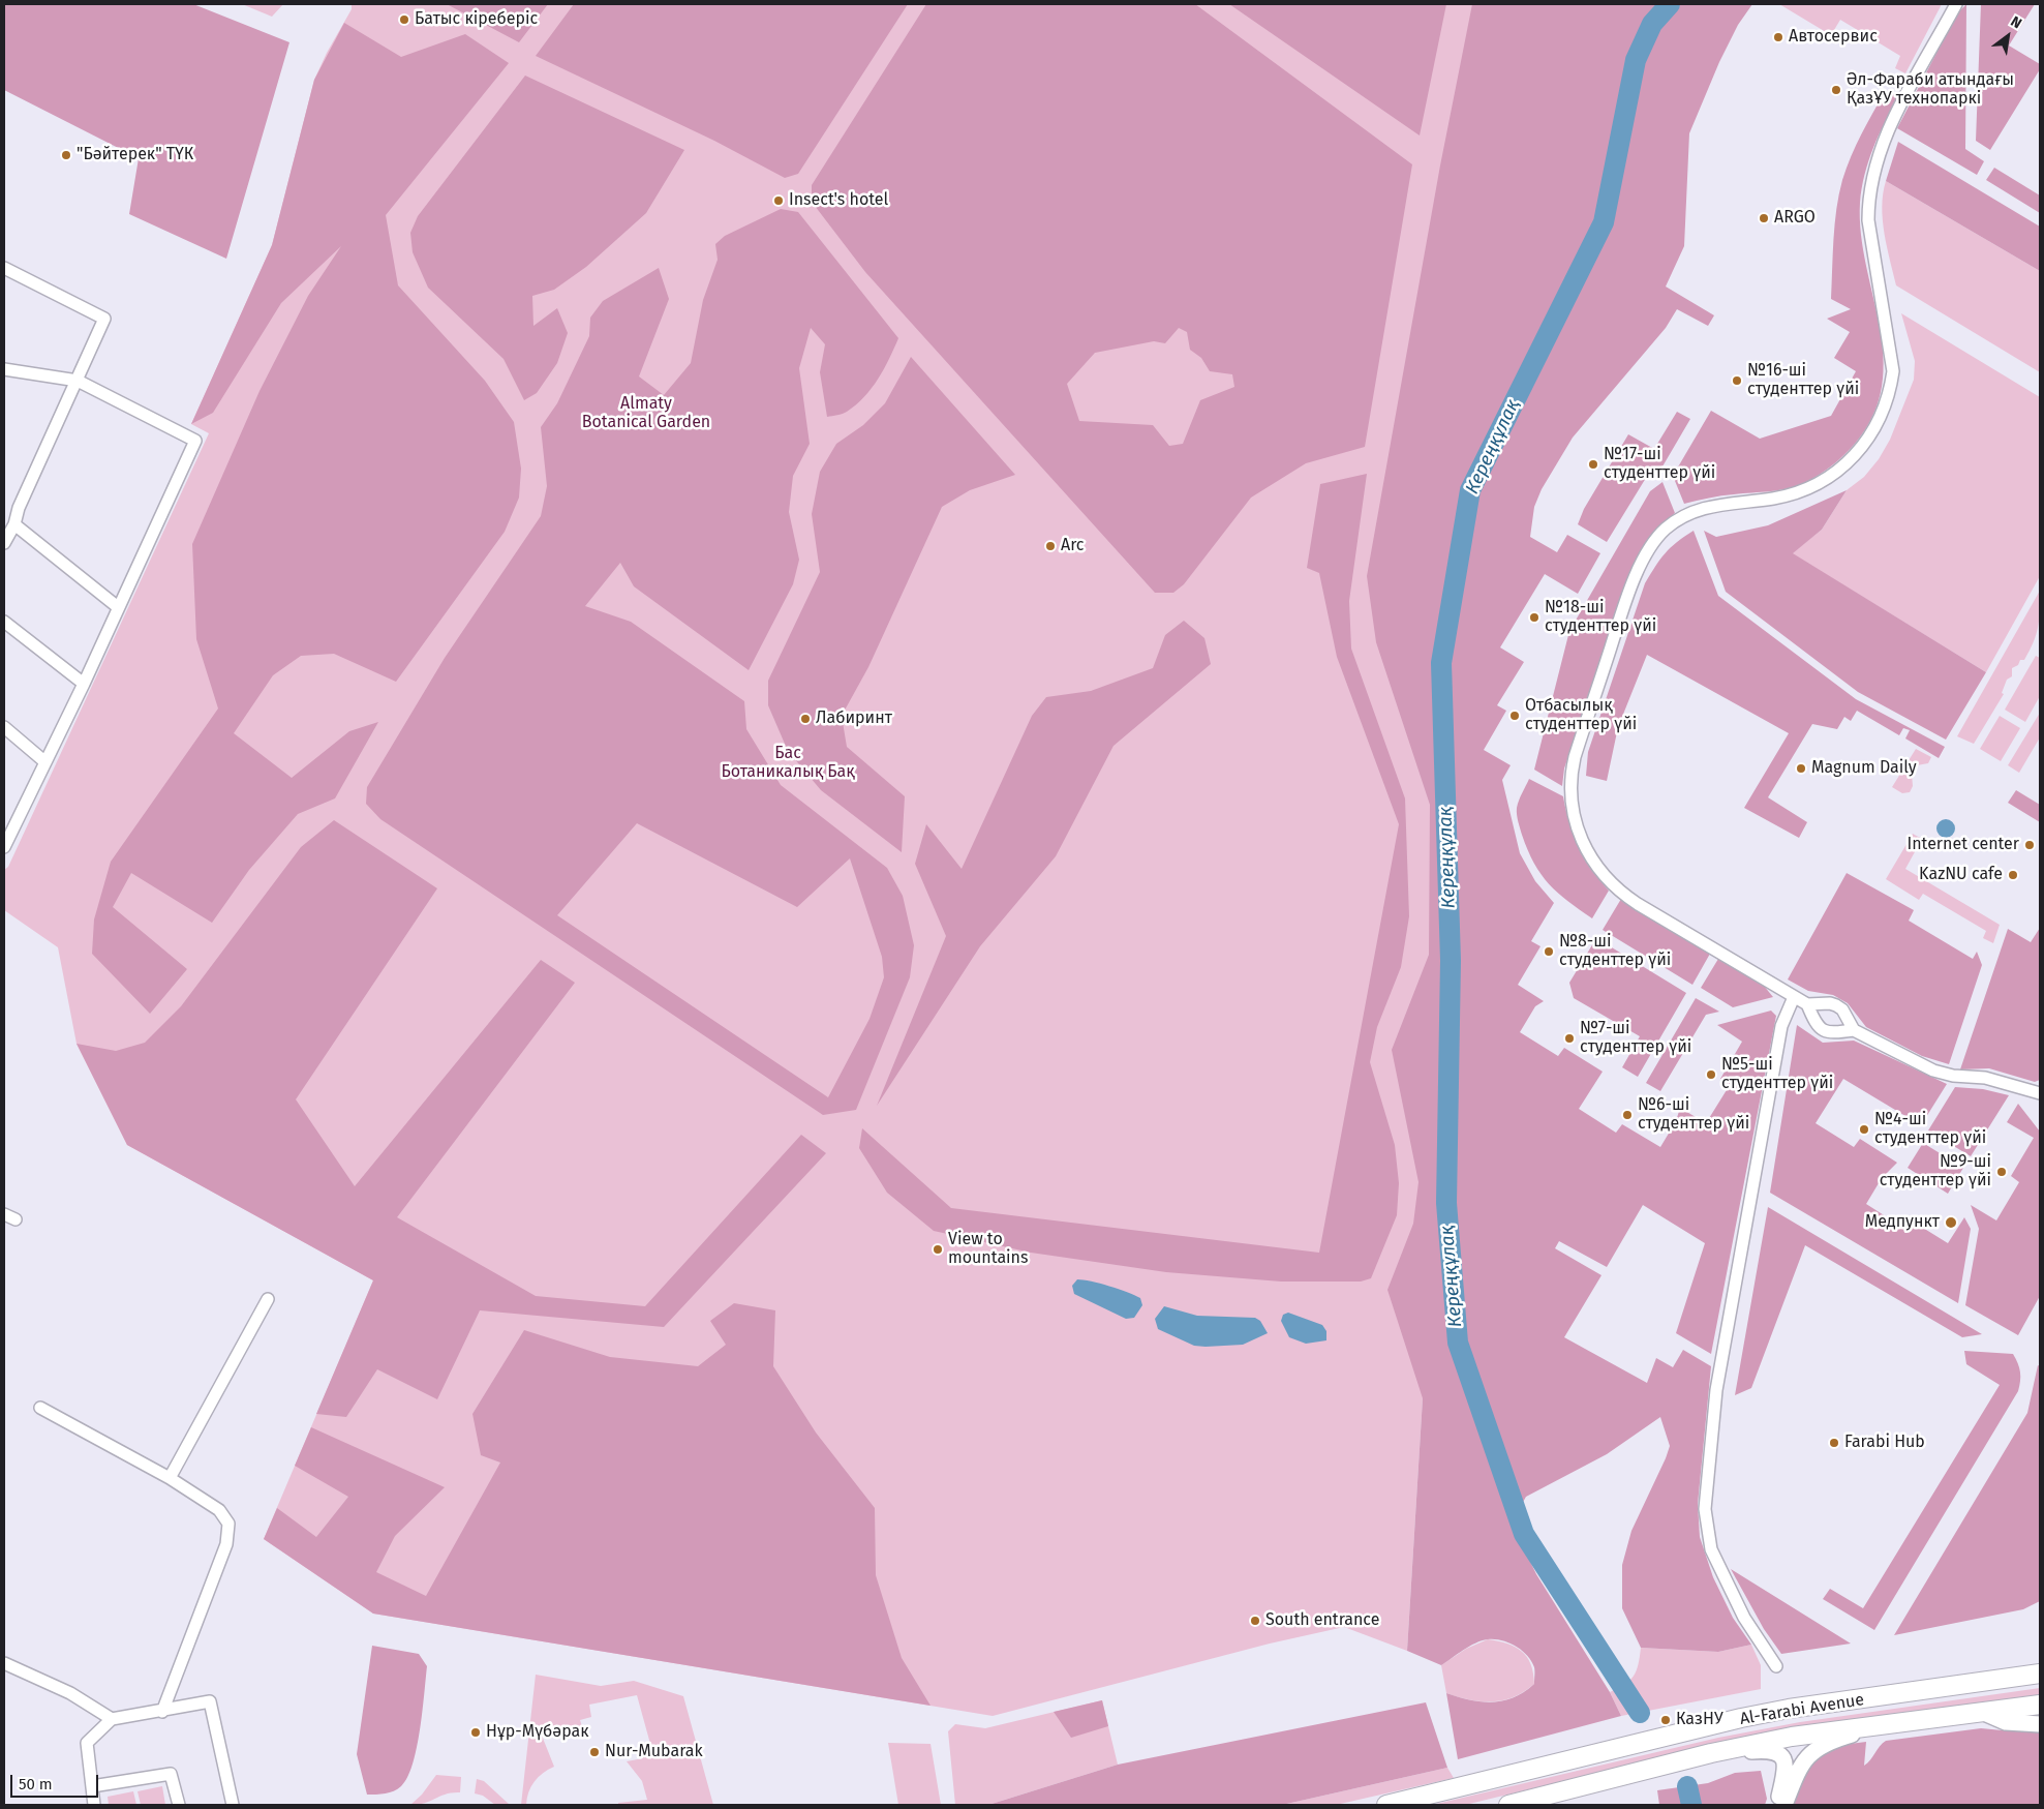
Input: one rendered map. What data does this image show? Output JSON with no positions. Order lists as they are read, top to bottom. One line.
{"streets":{"main road":["Al-Farabi Avenue"]},"water":["Кереңқұлақ"],"parks":["Almaty Botanical Garden","Бас Ботаникалық Бақ"],"places":["Батыс кіреберіс","Автосервис","Әл-Фараби атындағы ҚазҰУ технопаркі","\"Бәйтерек\" ТҮК","Insect's hotel","ARGO","№16-ші студенттер үйі","№17-ші студенттер үйі","Arc","№18-ші студенттер үйі","Отбасылық студенттер үйі","Лабиринт","Magnum Daily","Internet center","KazNU cafe","№8-ші студенттер үйі","№7-ші студенттер үйі","№5-ші студенттер үйі","№6-ші студенттер үйі","№4-ші студенттер үйі","№9-ші студенттер үйі","Медпункт","View to mountains","Farabi Hub","South entrance","КазНУ","Нұр-Мүбәрак","Nur-Mubarak"],"scale_bar":"50 m","north":"top right"}
